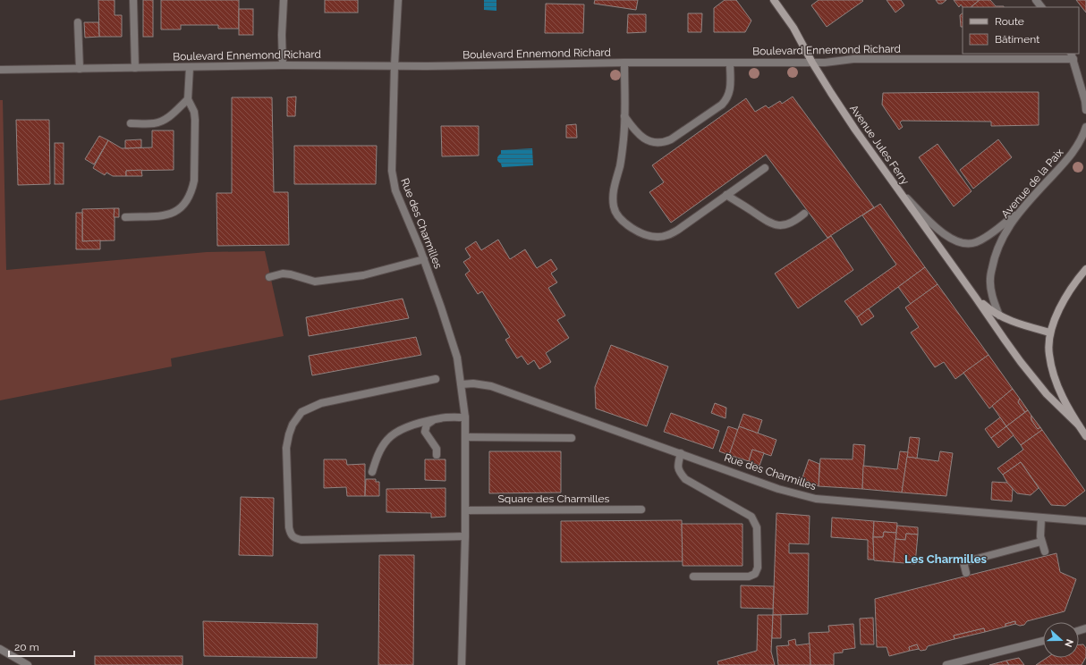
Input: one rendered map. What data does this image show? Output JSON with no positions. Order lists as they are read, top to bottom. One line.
{"streets":{"main road":["Avenue Jules Ferry"],"street":["Boulevard Ennemond Richard","Avenue de la Paix","Rue des Charmilles","Square des Charmilles"]},"crossings":[["Boulevard Ennemond Richard","Avenue Jules Ferry"],["Boulevard Ennemond Richard","Rue des Charmilles"],["Avenue Jules Ferry","Avenue de la Paix"]],"districts":["Les Charmilles"],"legend":["Route","Bâtiment"],"scale_bar":"20 m","north":"right"}
